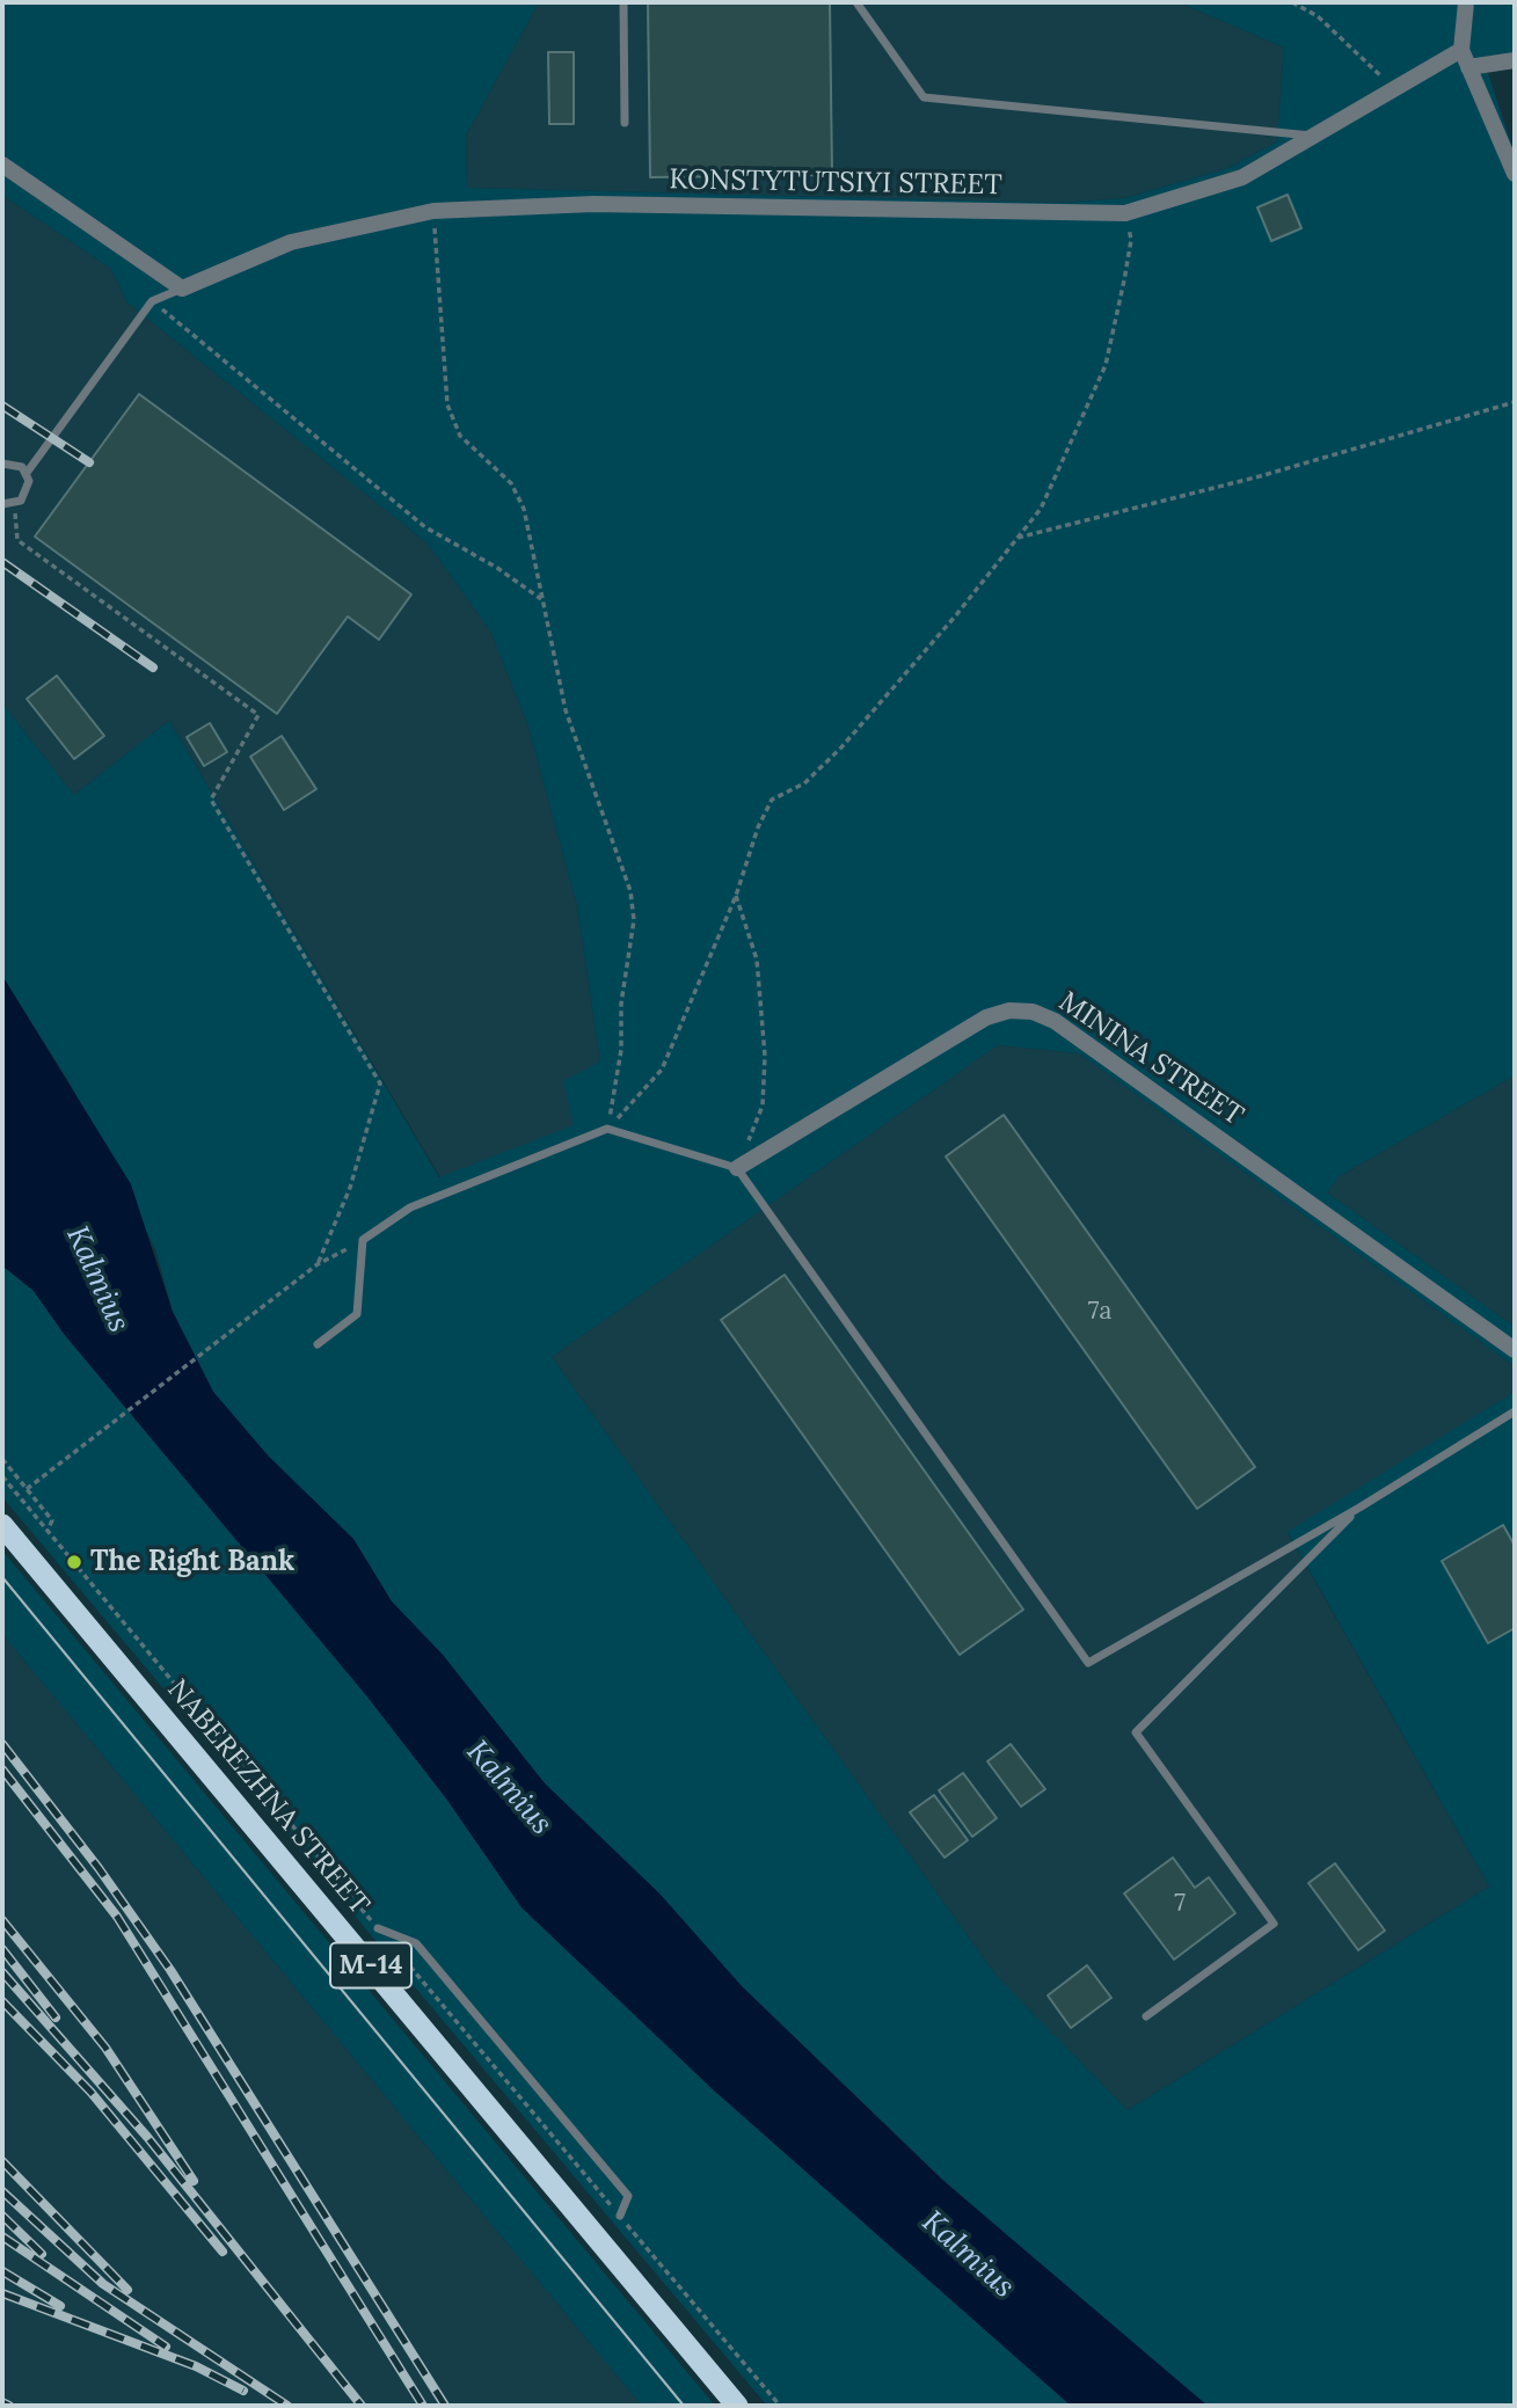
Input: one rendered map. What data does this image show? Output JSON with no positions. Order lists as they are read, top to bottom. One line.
{"streets":{"highway":["NABEREZHNA STREET","М-14"],"street":["KONSTYTUTSIYI STREET","MININA STREET"]},"water":["Kalmius"],"places":["The Right Bank"],"house_numbers":["7а","7"]}
